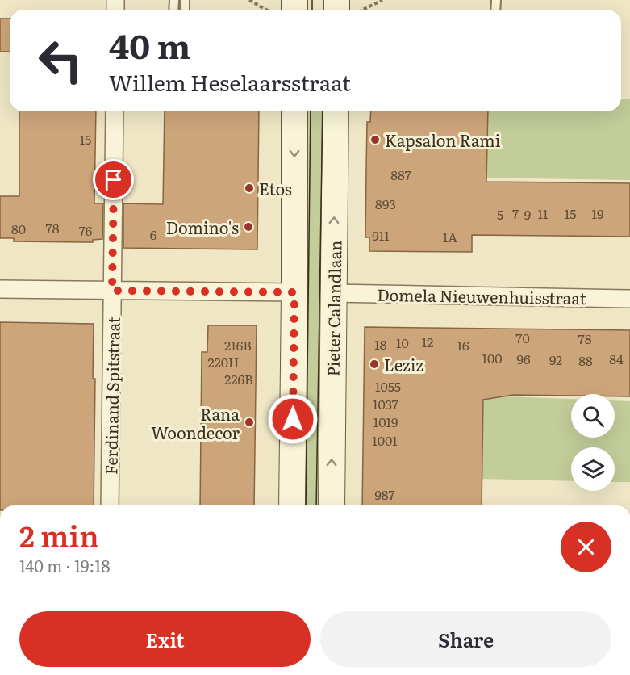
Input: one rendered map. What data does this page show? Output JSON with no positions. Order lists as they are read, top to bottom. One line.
{"streets":{"street":["Domela Nieuwenhuisstraat","Pieter Calandlaan","Ferdinand Spitstraat"]},"crossings":[["Domela Nieuwenhuisstraat","Pieter Calandlaan"]],"places":["Kapsalon Rami","Etos","Domino's","Leziz","Rana Woondecor"],"house_numbers":["15","887","893","7","11","15","19","5","9","78","80","76","6","911","1A","70","78","12","10","18","216B","16","100","96","84","92","88","220H","226B","1055","1037","1019","1001","987"],"page":{"turn":["40 m","Willem Heselaarsstraat"],"heading":["2 min","140 m · 19:18"],"buttons":["Exit","Share"]}}
